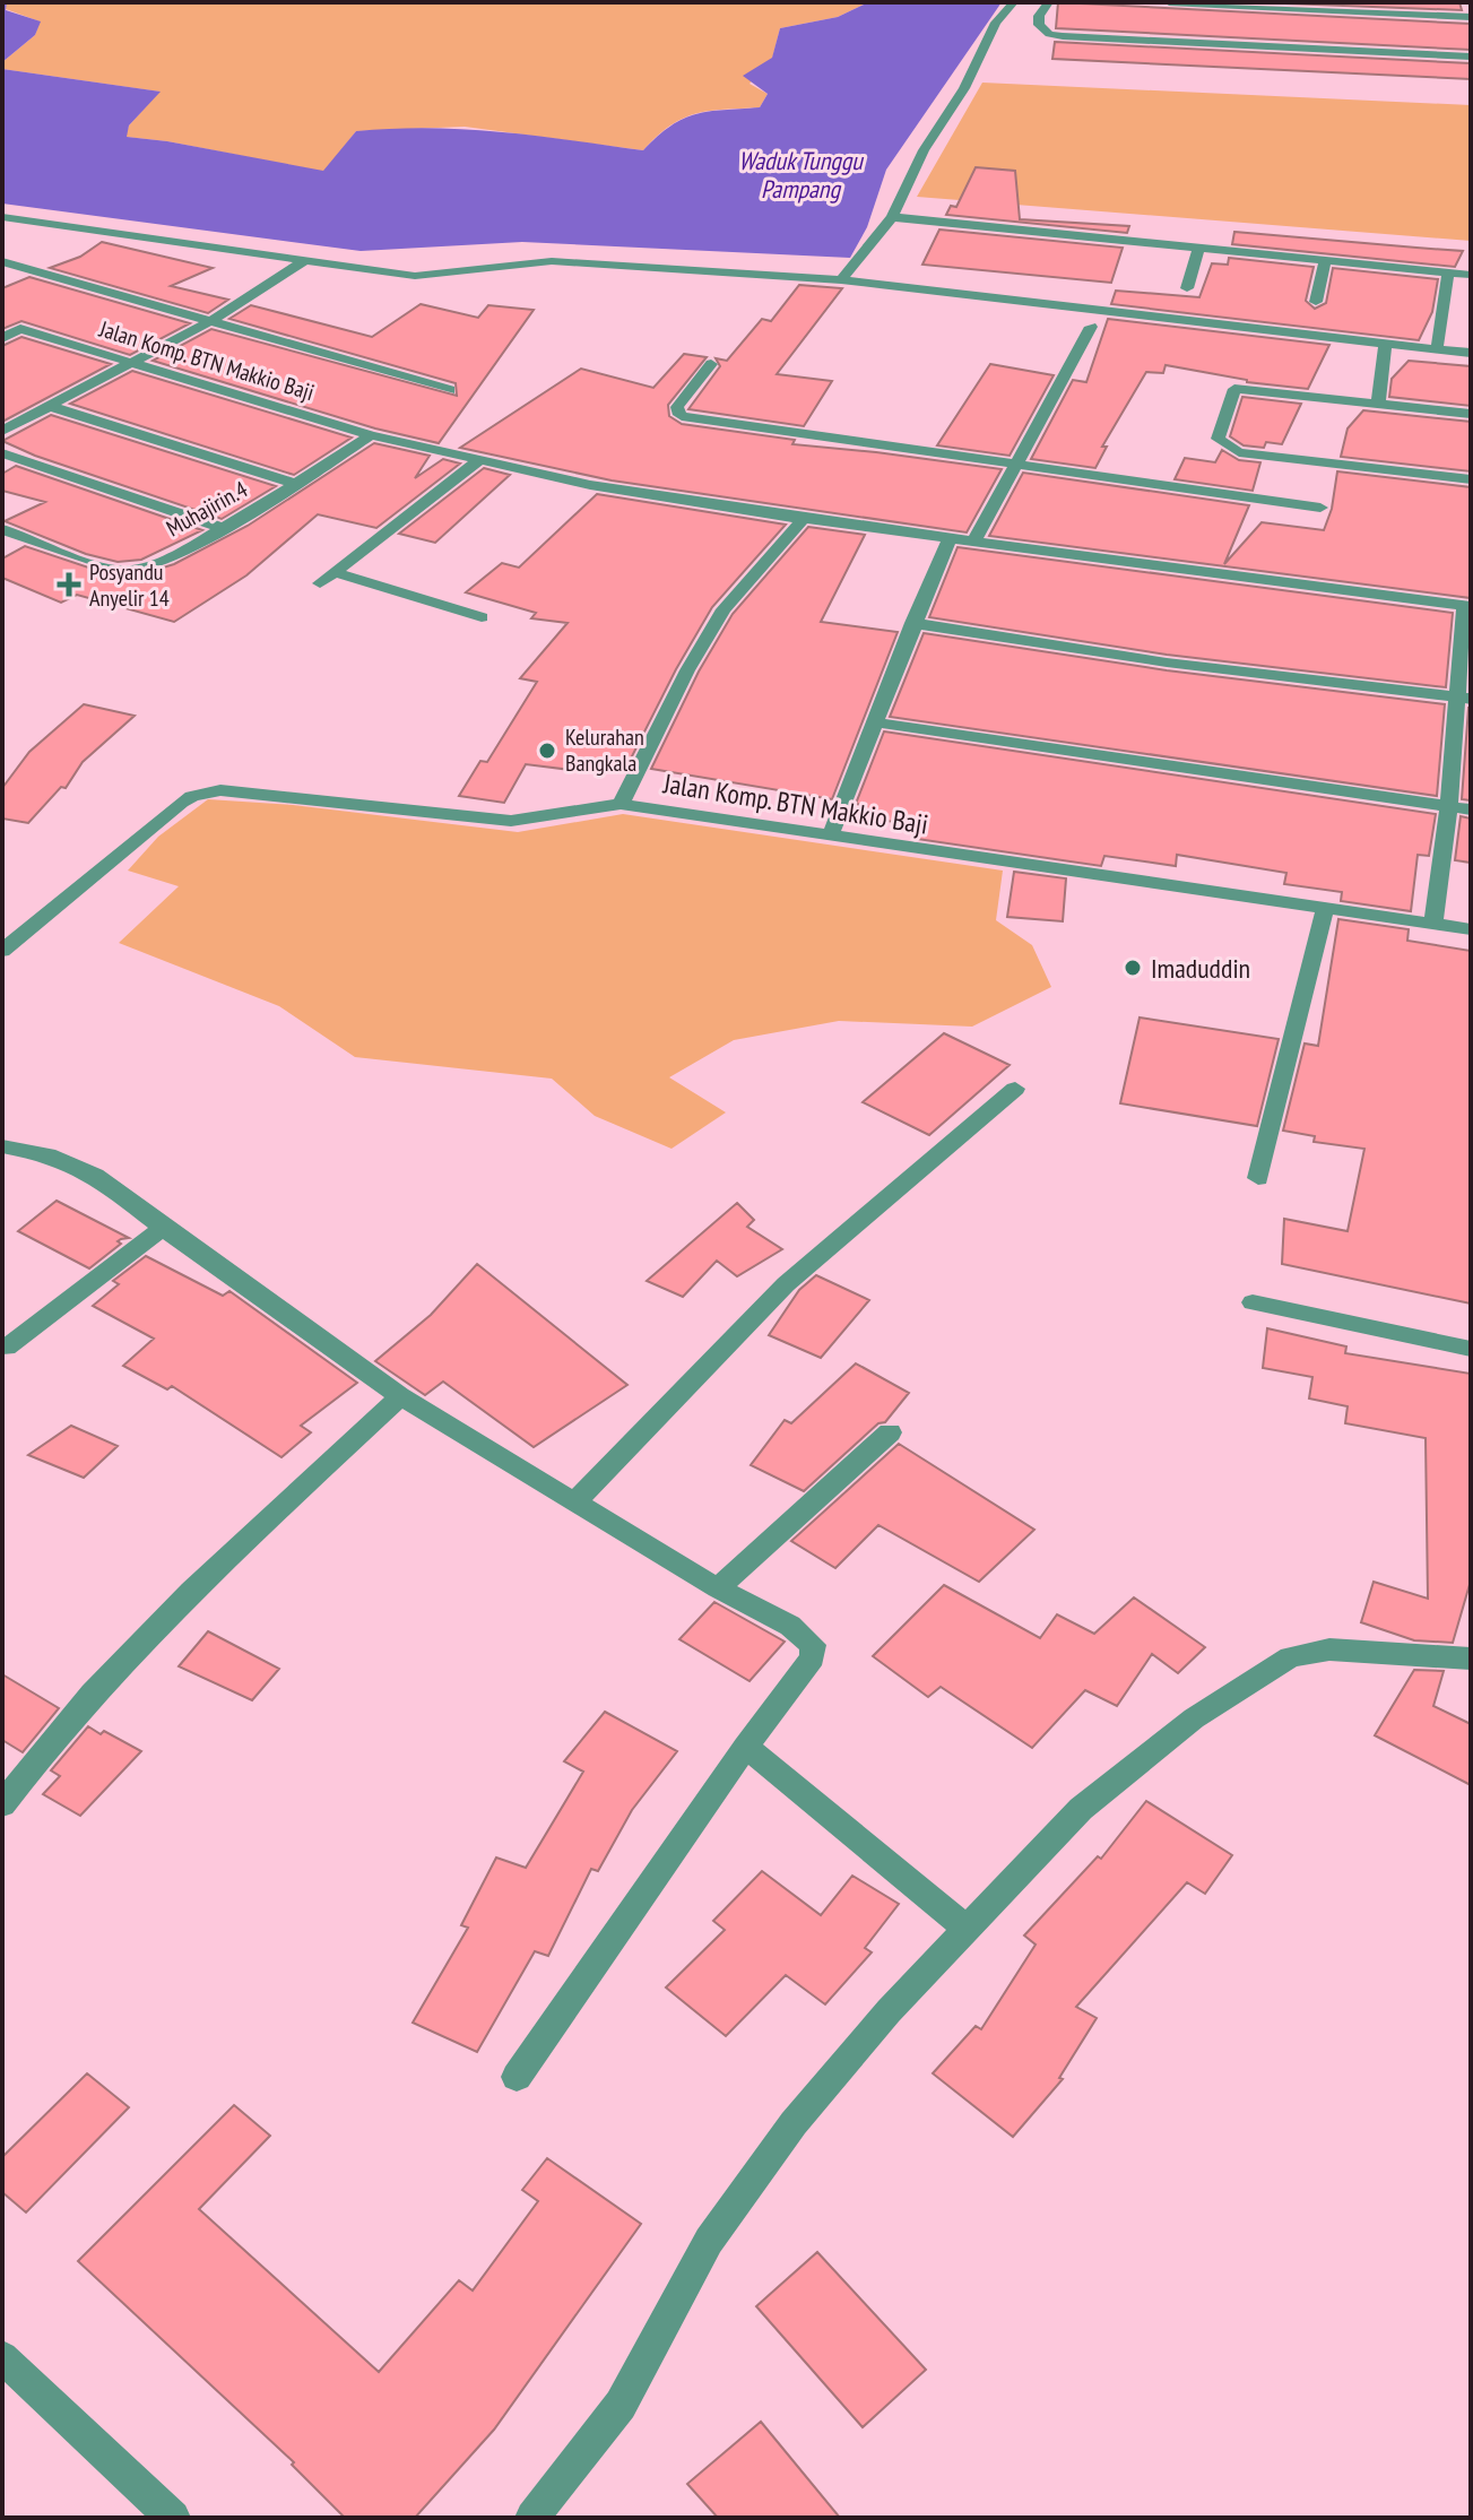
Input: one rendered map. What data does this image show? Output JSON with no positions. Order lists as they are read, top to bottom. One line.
{"streets":{"street":["Jalan Komp. BTN Makkio Baji","Muhajirin.4"]},"crossings":[["Jalan Komp. BTN Makkio Baji","Muhajirin.4"]],"water":["Waduk Tunggu Pampang"],"places":{"health":["Posyandu Anyelir 14"],"other":["Kelurahan Bangkala","Imaduddin"]}}
